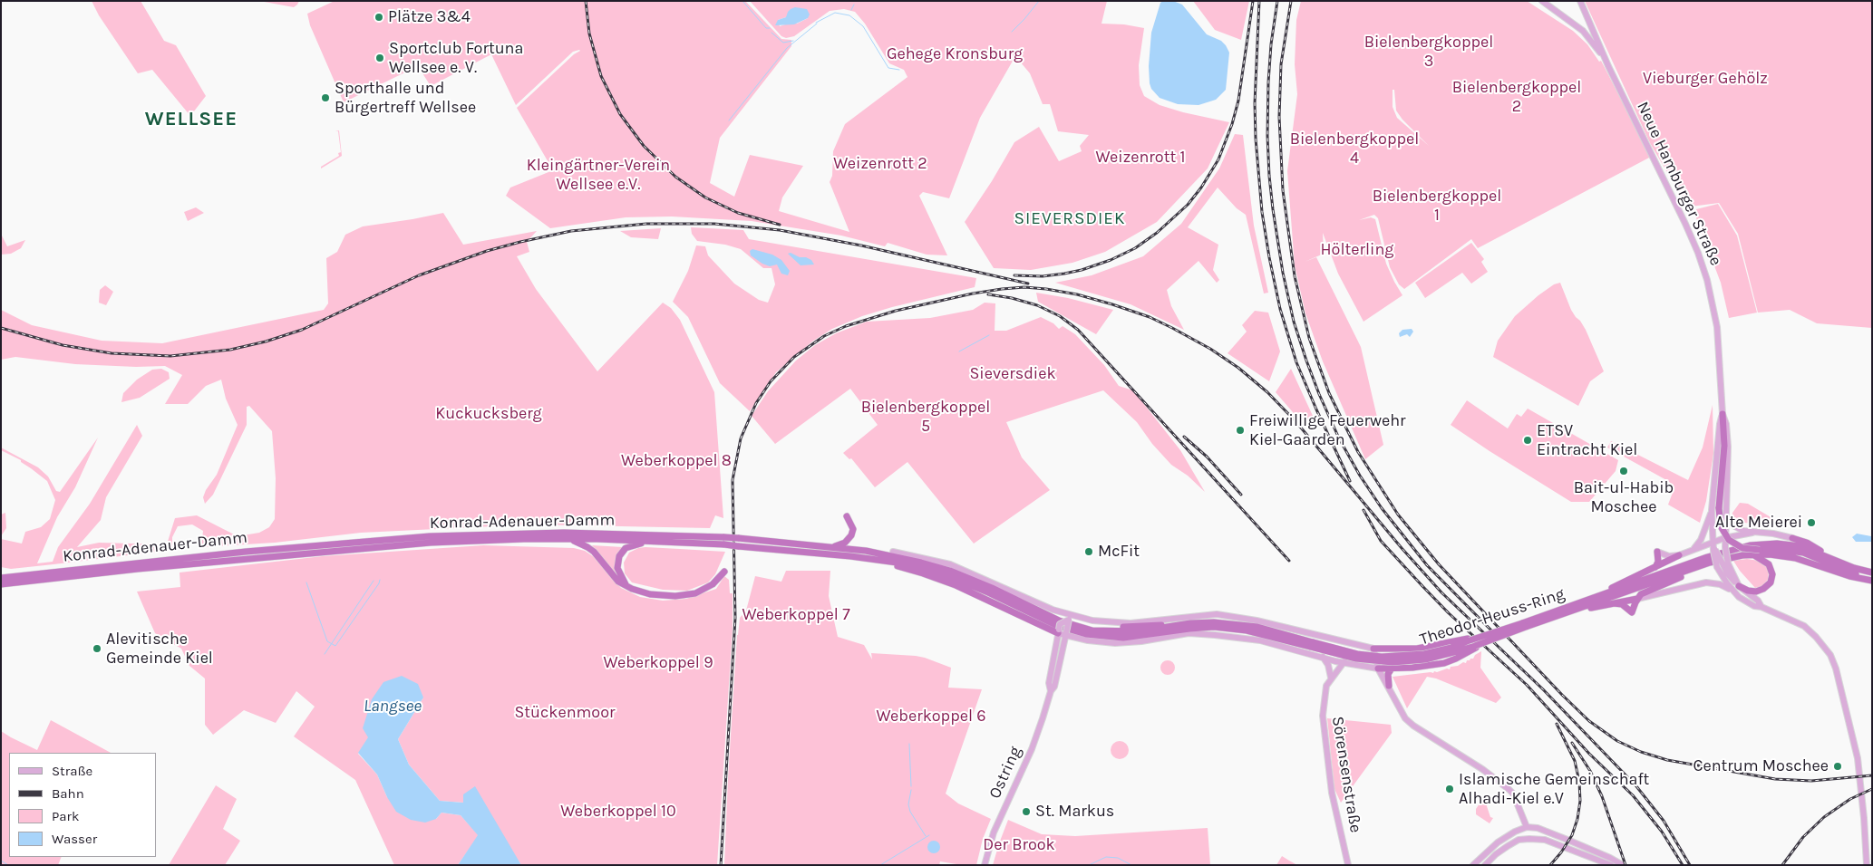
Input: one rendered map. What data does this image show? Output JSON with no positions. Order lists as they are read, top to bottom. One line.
{"streets":{"highway":["Konrad-Adenauer-Damm","Theodor-Heuss-Ring"],"main road":["Neue Hamburger Straße","Ostring","Sörensenstraße"]},"crossings":[["Konrad-Adenauer-Damm","Theodor-Heuss-Ring"]],"districts":["WELLSEE","SIEVERSDIEK"],"water":["Langsee"],"parks":["Bielenbergkoppel 3","Gehege Kronsburg","Vieburger Gehölz","Bielenbergkoppel 2","Bielenbergkoppel 4","Weizenrott 1","Weizenrott 2","Kleingärtner-Verein Wellsee e.V.","Bielenbergkoppel 1","Hölterling","Sieversdiek","Bielenbergkoppel 5","Kuckucksberg","Weberkoppel 8","Weberkoppel 7","Weberkoppel 9","Stückenmoor","Weberkoppel 6","Weberkoppel 10","Der Brook"],"places":["Plätze 3&4","Sportclub Fortuna Wellsee e. V.","Sporthalle und Bürgertreff Wellsee","Freiwillige Feuerwehr Kiel-Gaarden","ETSV Eintracht Kiel","Bait-ul-Habib Moschee","Alte Meierei","McFit","Alevitische Gemeinde Kiel","Centrum Moschee","Islamische Gemeinschaft Alhadi-Kiel e.V","St. Markus"],"legend":["Straße","Bahn","Park","Wasser"]}
